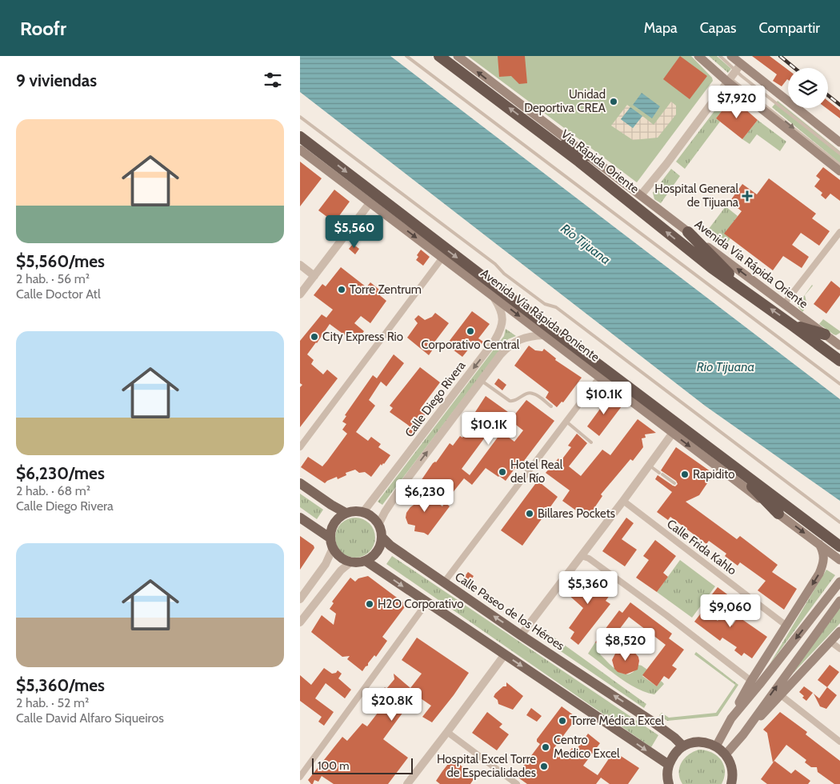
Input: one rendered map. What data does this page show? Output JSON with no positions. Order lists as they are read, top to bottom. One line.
{"streets":{"highway":["Vía Rápida Oriente","Avenida Vía Rápida Poniente"],"main road":["Avenida Vía Rápida Oriente","Calle Paseo de los Héroes"],"street":["Calle Diego Rivera","Calle Frida Kahlo"]},"crossings":[["Avenida Vía Rápida Poniente","Calle Diego Rivera"],["Calle Diego Rivera","Calle Paseo de los Héroes"]],"one_way":["Avenida Vía Rápida Oriente","Avenida Vía Rápida Poniente"],"water":["Río Tijuana","Rio Tijuana"],"places":{"other":["Unidad Deportiva CREA","Torre Zentrum","Corporativo Central","City Express Rio","Hotel Real del Río","Rapidito","Billares Pockets","H2O Corporativo","Torre Médica Excel","Centro Medico Excel","Hospital Excel Torre de Especialidades"],"health":["Hospital General de Tijuana"]},"scale_bar":"100 m","page":{"header":"Roofr","nav":["Mapa","Capas","Compartir"],"heading":"9 viviendas","price":["$7,920","$5,560","$10.1K","$10.1K","$6,230","$5,360","$9,060","$8,520","$20.8K"],"list":[{"name":"$5,560/mes","note":"2 hab. · 56 m² · Calle Doctor Atl"},{"name":"$6,230/mes","note":"2 hab. · 68 m² · Calle Diego Rivera"},{"name":"$5,360/mes","note":"2 hab. · 52 m² · Calle David Alfaro Siqueiros"}],"scale":"100 m"}}
